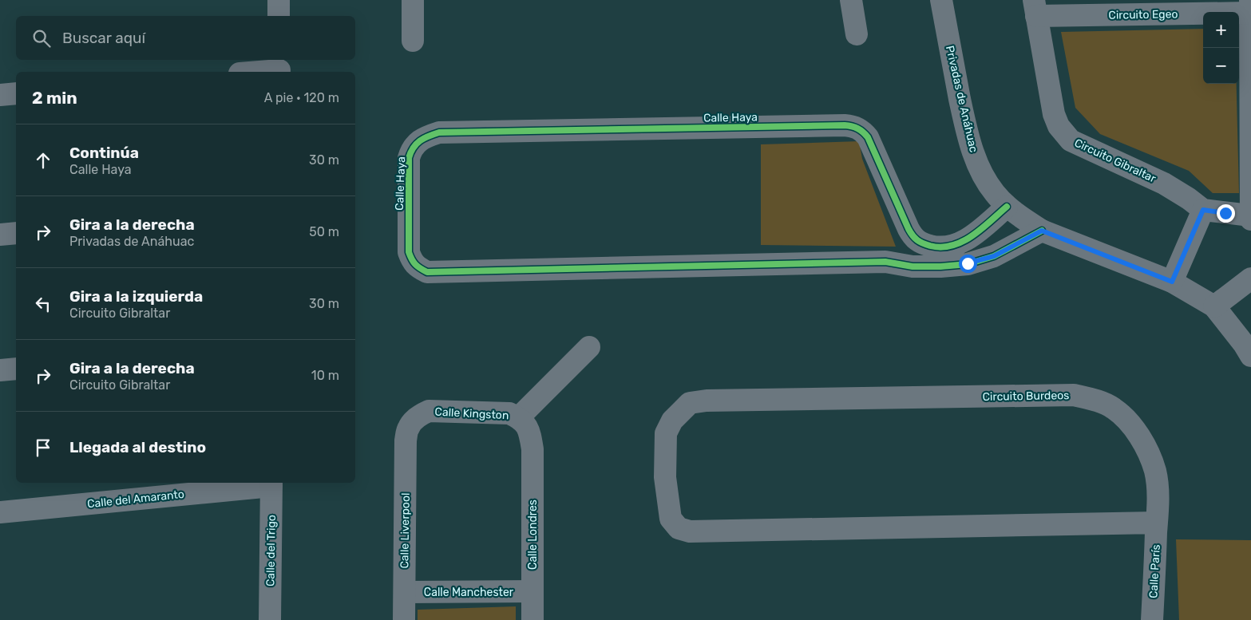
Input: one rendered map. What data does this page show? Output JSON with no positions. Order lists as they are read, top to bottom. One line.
{"streets":{"street":["Circuito Egeo","Privadas de Anáhuac","Calle Haya","Circuito Gibraltar","Circuito Burdeos","Calle Kingston","Calle del Amaranto","Calle Liverpool","Calle Londres","Calle del Trigo","Calle París","Calle Manchester"]},"crossings":[["Circuito Egeo","Circuito Gibraltar"],["Privadas de Anáhuac","Calle Haya"],["Circuito Burdeos","Calle París"],["Calle Kingston","Calle Liverpool"],["Calle Kingston","Calle Londres"],["Calle del Amaranto","Calle del Trigo"],["Calle Liverpool","Calle Manchester"],["Calle Londres","Calle Manchester"]],"page":{"map_buttons":["+","−"],"search":"Buscar aquí","heading":["2 min","A pie · 120 m"],"list":[["Continúa","Calle Haya","30 m"],["Gira a la derecha","Privadas de Anáhuac","50 m"],["Gira a la izquierda","Circuito Gibraltar","30 m"],["Gira a la derecha","Circuito Gibraltar","10 m"],"Llegada al destino"]}}
